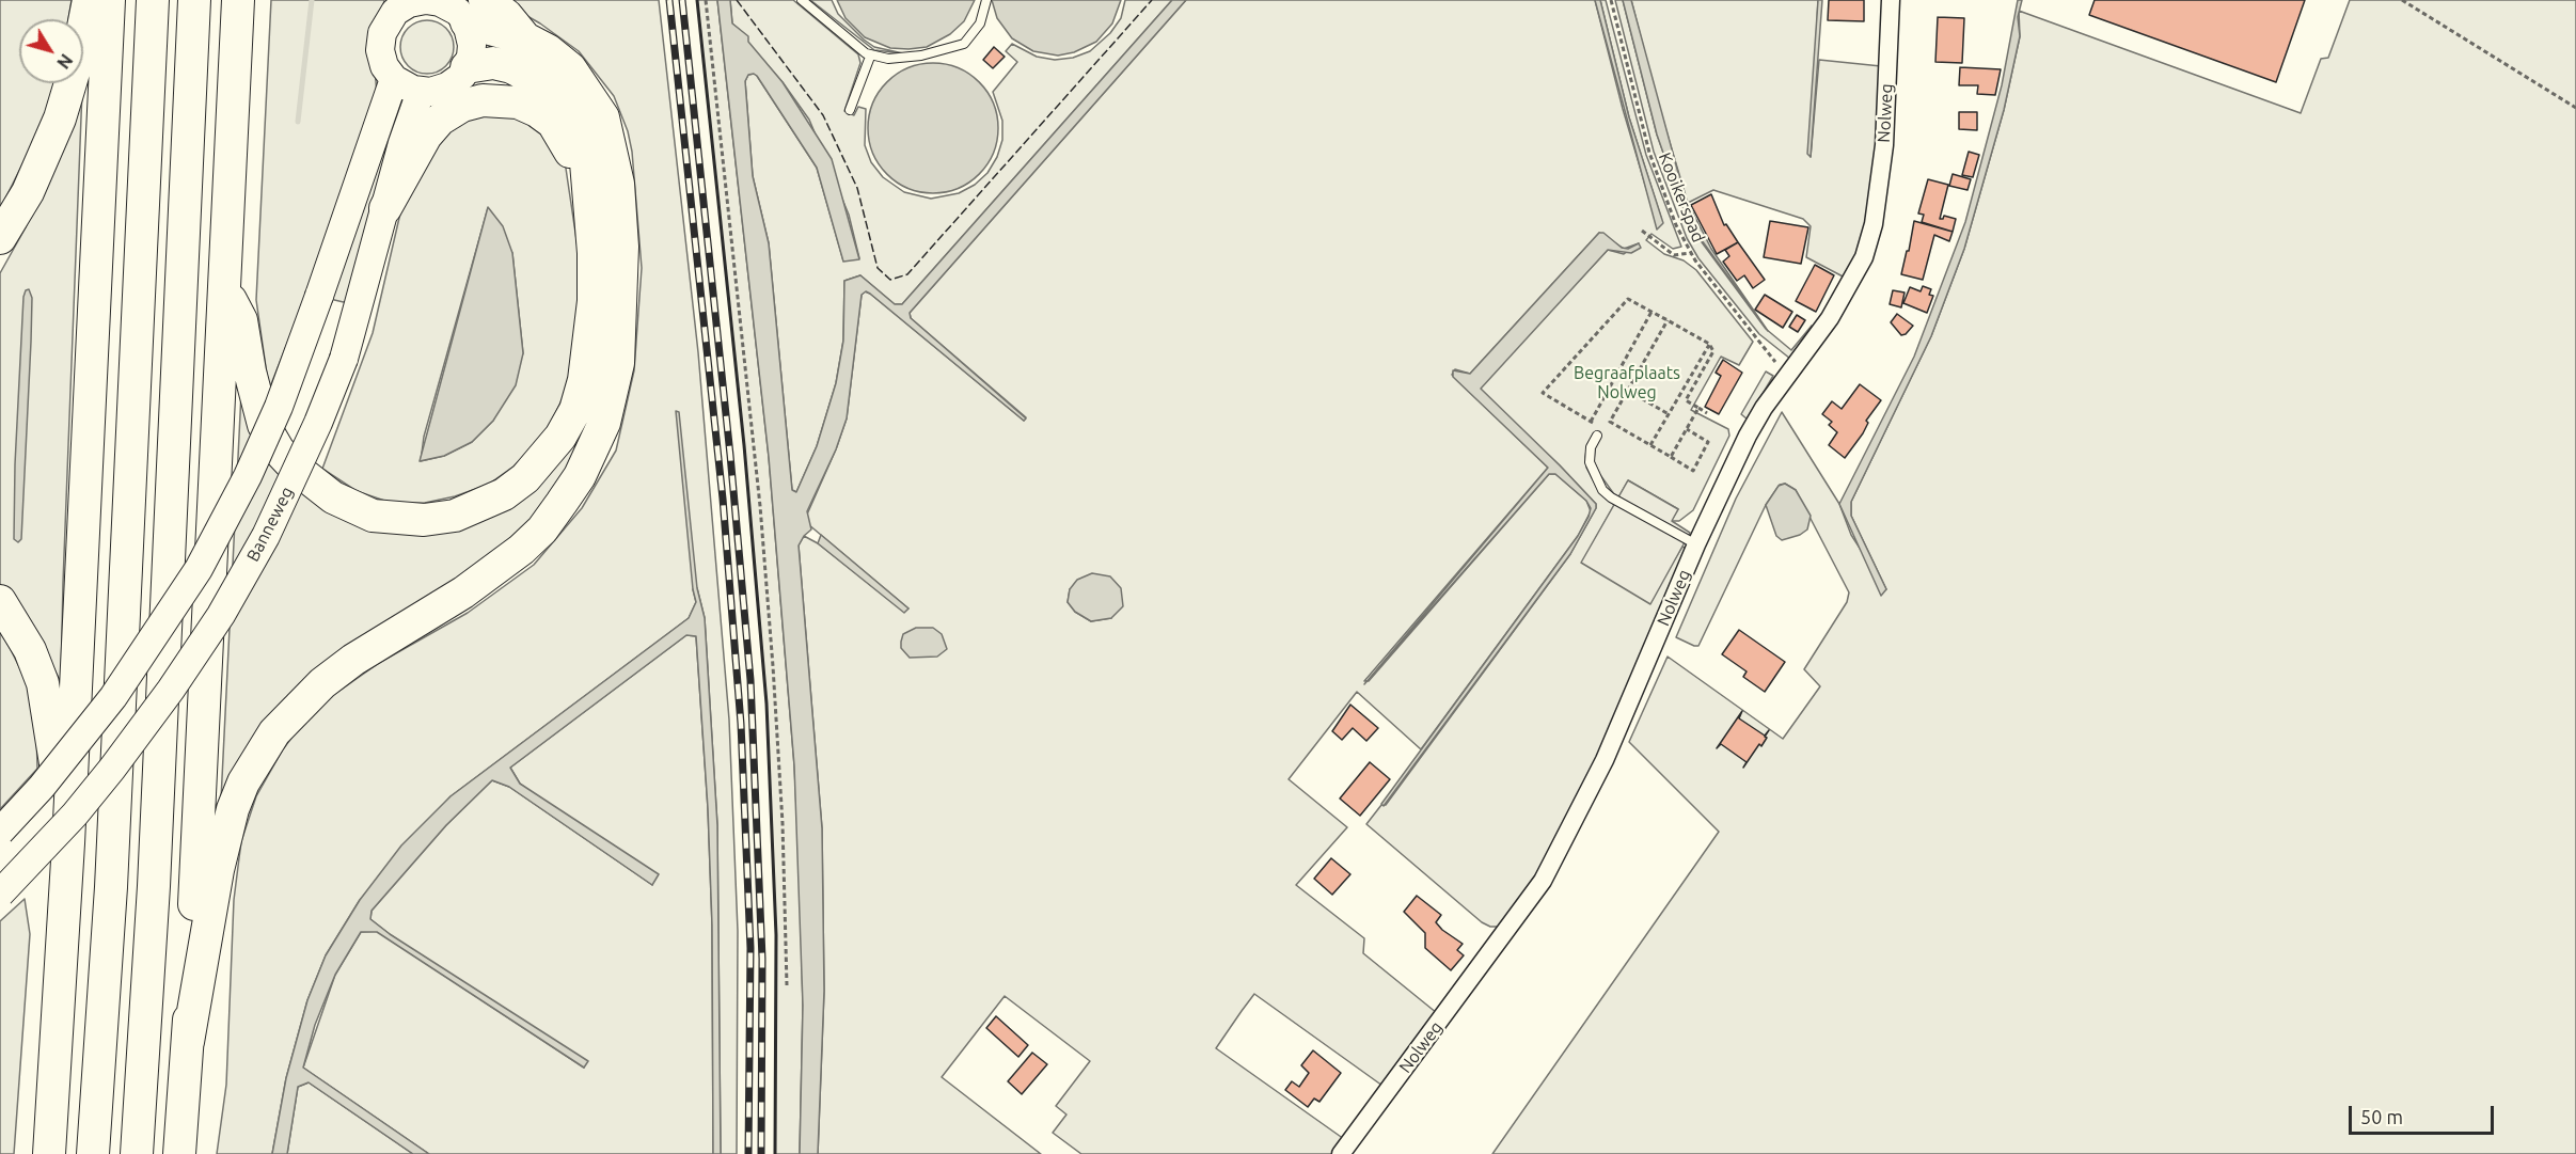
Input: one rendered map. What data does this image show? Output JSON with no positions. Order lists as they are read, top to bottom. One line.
{"streets":{"main road":["Banneweg"],"street":["Nolweg"],"path":["Kooikerspad"]},"crossings":[["Nolweg","Kooikerspad"]],"parks":["Begraafplaats Nolweg"],"scale_bar":"50 m","north":"bottom right"}
